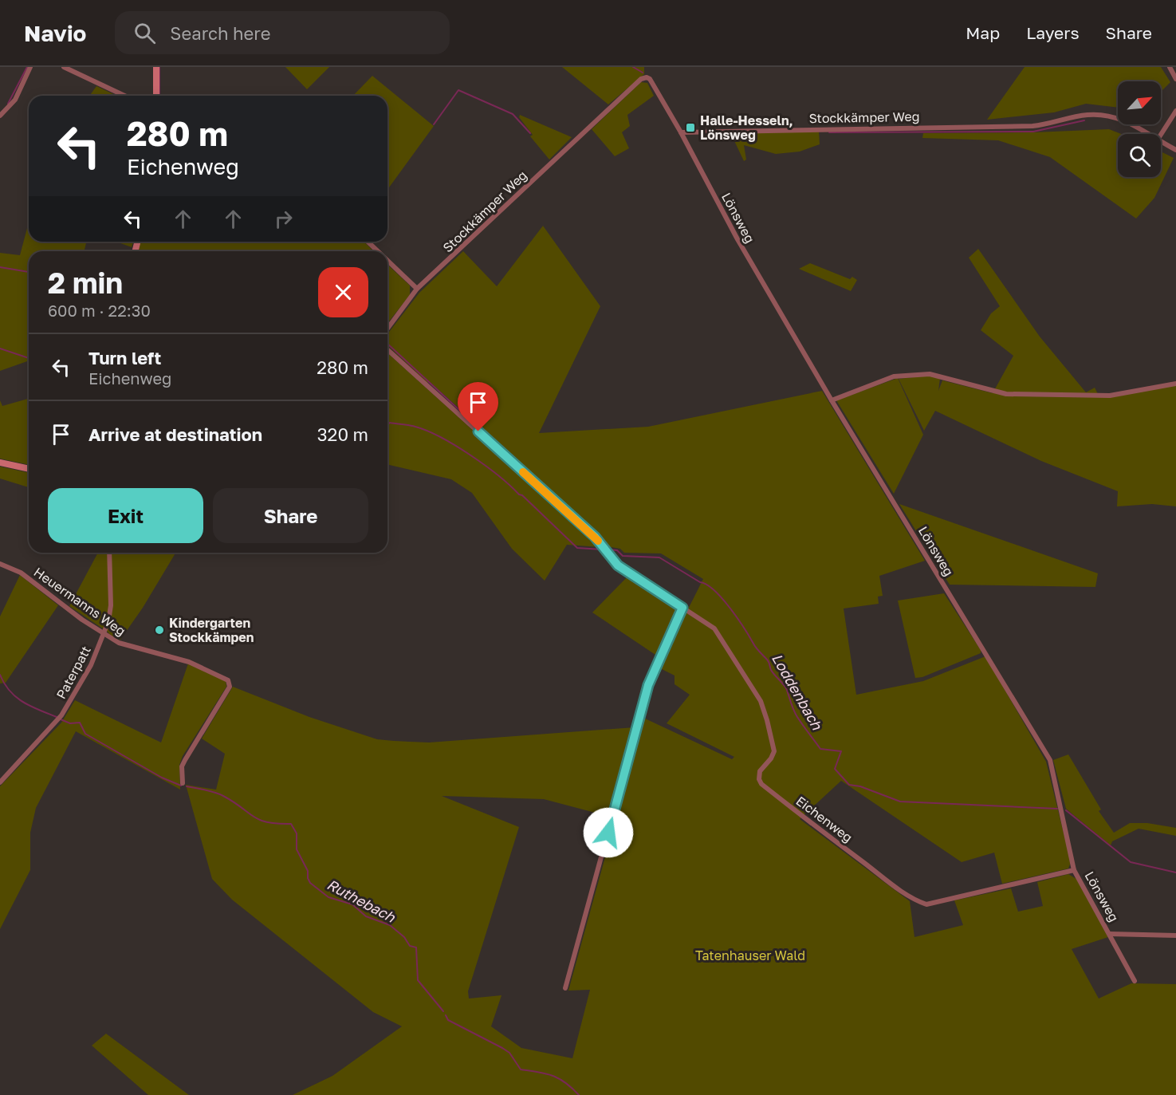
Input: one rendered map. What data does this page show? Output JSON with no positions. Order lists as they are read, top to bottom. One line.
{"streets":{"street":["Stockkämper Weg","Lönsweg","Heuermanns Weg","Paterpatt","Eichenweg"]},"crossings":[["Stockkämper Weg","Lönsweg"],["Lönsweg","Eichenweg"],["Heuermanns Weg","Paterpatt"]],"water":["Loddenbach","Ruthebach"],"parks":["Tatenhauser Wald"],"places":{"transit":["Halle-Hesseln, Lönsweg"],"other":["Kindergarten Stockkämpen"]},"north":"top right","page":{"header":"Navio","search":"Search here","nav":["Map","Layers","Share"],"turn":["280 m","Eichenweg"],"heading":["2 min","600 m · 22:30"],"list":[{"name":"Turn left","note":"Eichenweg","value":"280 m"},{"name":"Arrive at destination","value":"320 m"}],"buttons":["Exit","Share"]}}
